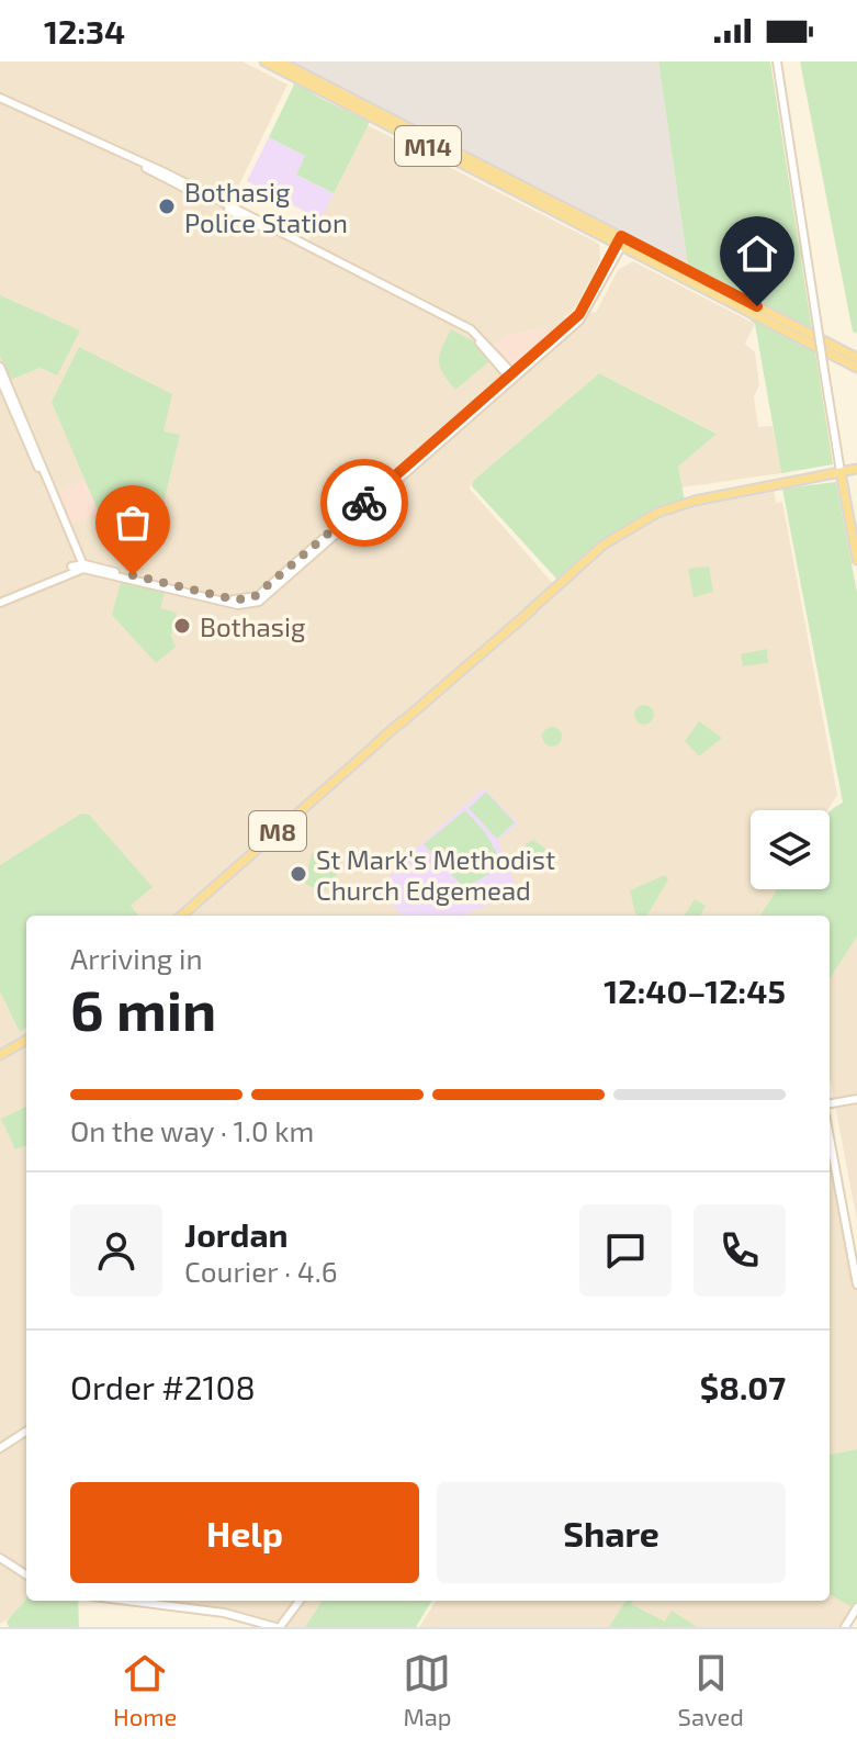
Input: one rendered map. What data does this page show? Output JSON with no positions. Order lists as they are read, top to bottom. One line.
{"streets":{"main road":["M14","M8"]},"places":["Bothasig Police Station","Bothasig","St Mark's Methodist Church Edgemead"],"page":{"status":"12:34","heading":["6 min","Arriving in","12:40–12:45"],"panel":["Jordan","Courier · 4.6","Order #2108","$8.07"],"bar":"On the way · 1.0 km","buttons":["Help","Share"],"tabs":["Home","Map","Saved"]}}
